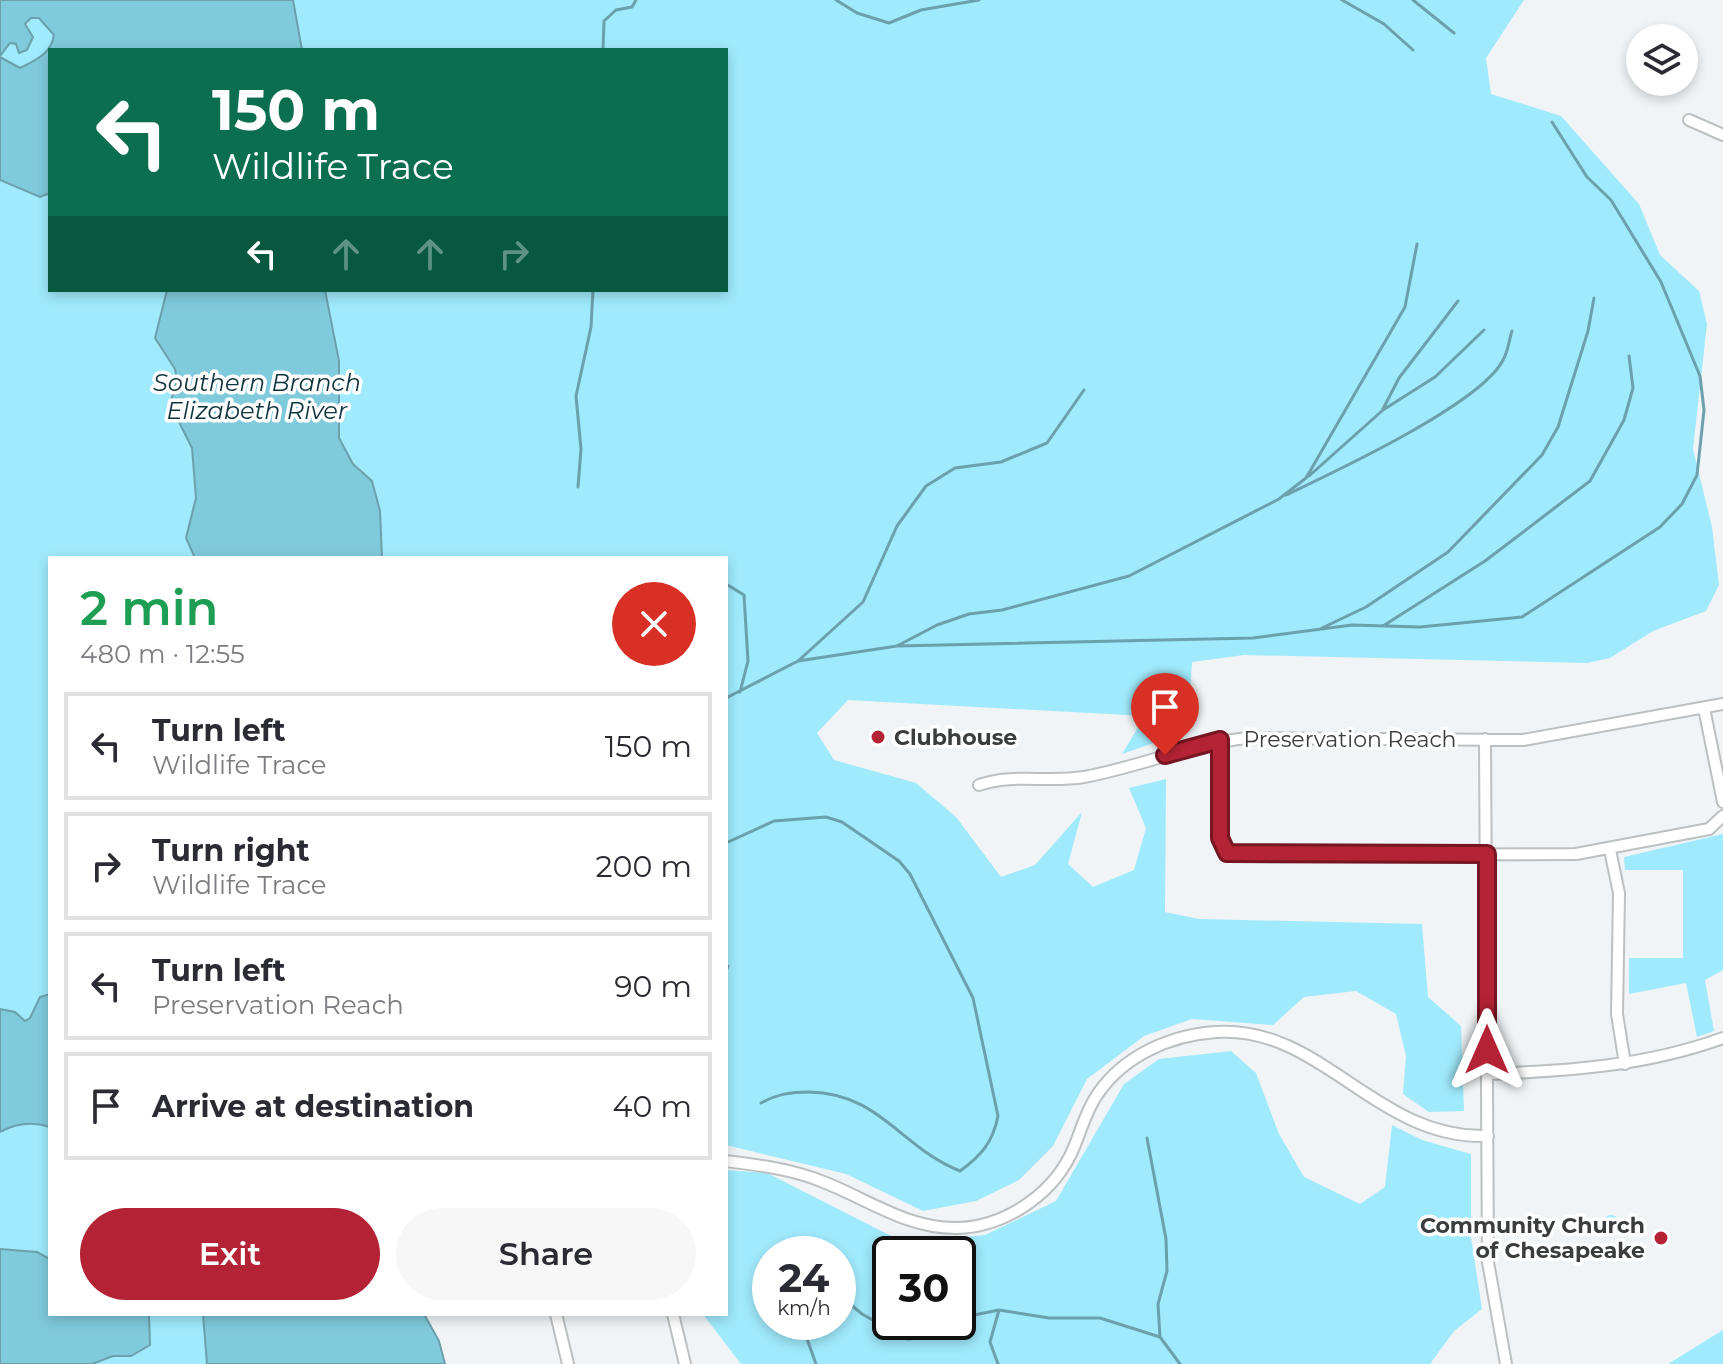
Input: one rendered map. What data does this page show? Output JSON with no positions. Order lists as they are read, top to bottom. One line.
{"streets":{"street":["Preservation Reach"]},"water":["Southern Branch Elizabeth River"],"places":["Clubhouse","Community Church of Chesapeake"],"page":{"turn":["150 m","Wildlife Trace"],"heading":["2 min","480 m · 12:55"],"list":[{"name":"Turn left","note":"Wildlife Trace","value":"150 m"},{"name":"Turn right","note":"Wildlife Trace","value":"200 m"},{"name":"Turn left","note":"Preservation Reach","value":"90 m"},{"name":"Arrive at destination","value":"40 m"}],"buttons":["Exit","Share"],"speed":"24 km/h","limit":"30"}}
